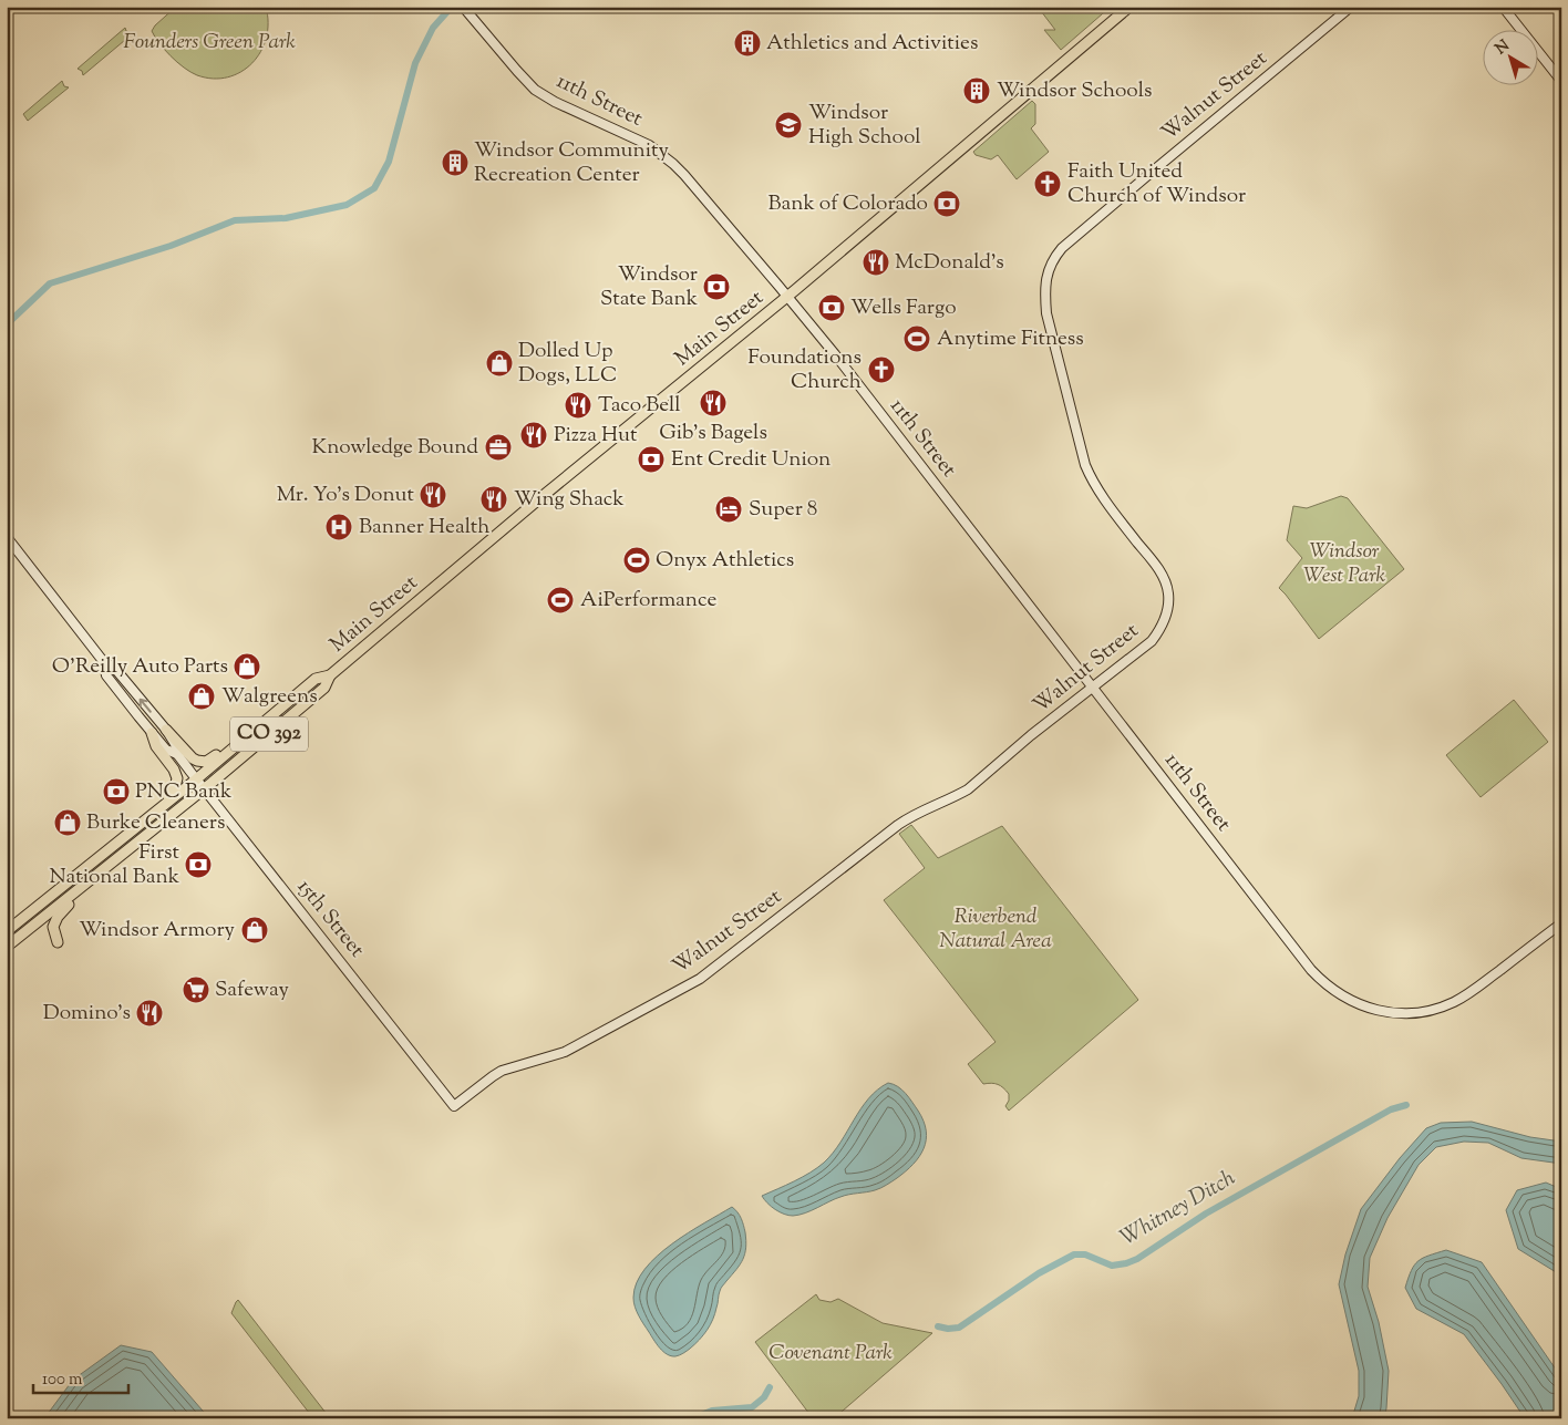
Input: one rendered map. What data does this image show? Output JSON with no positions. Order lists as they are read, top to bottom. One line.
{"streets":{"main road":["Main Street","CO 392"],"street":["Walnut Street","11th Street","15th Street"]},"crossings":[["Walnut Street","11th Street"],["Walnut Street","15th Street"],["11th Street","Main Street"],["Main Street","15th Street"]],"water":["Whitney Ditch"],"parks":["Founders Green Park","Windsor West Park","Riverbend Natural Area","Covenant Park"],"places":{"building":["Athletics and Activities","Windsor Schools","Windsor Community Recreation Center"],"school or university":["Windsor High School"],"church":["Faith United Church of Windsor","Foundations Church"],"bank":["Bank of Colorado","Windsor State Bank","Wells Fargo","Ent Credit Union","PNC Bank","First National Bank"],"restaurant":["McDonald's","Gib's Bagels","Taco Bell","Pizza Hut","Mr. Yo's Donut","Wing Shack","Domino's"],"sports":["Anytime Fitness","Onyx Athletics","AiPerformance"],"shop":["Dolled Up Dogs, LLC","O'Reilly Auto Parts","Walgreens","Burke Cleaners","Windsor Armory"],"office":["Knowledge Bound"],"hotel":["Super 8"],"hospital":["Banner Health"],"supermarket":["Safeway"]},"scale_bar":"100 m","north":"top left"}
